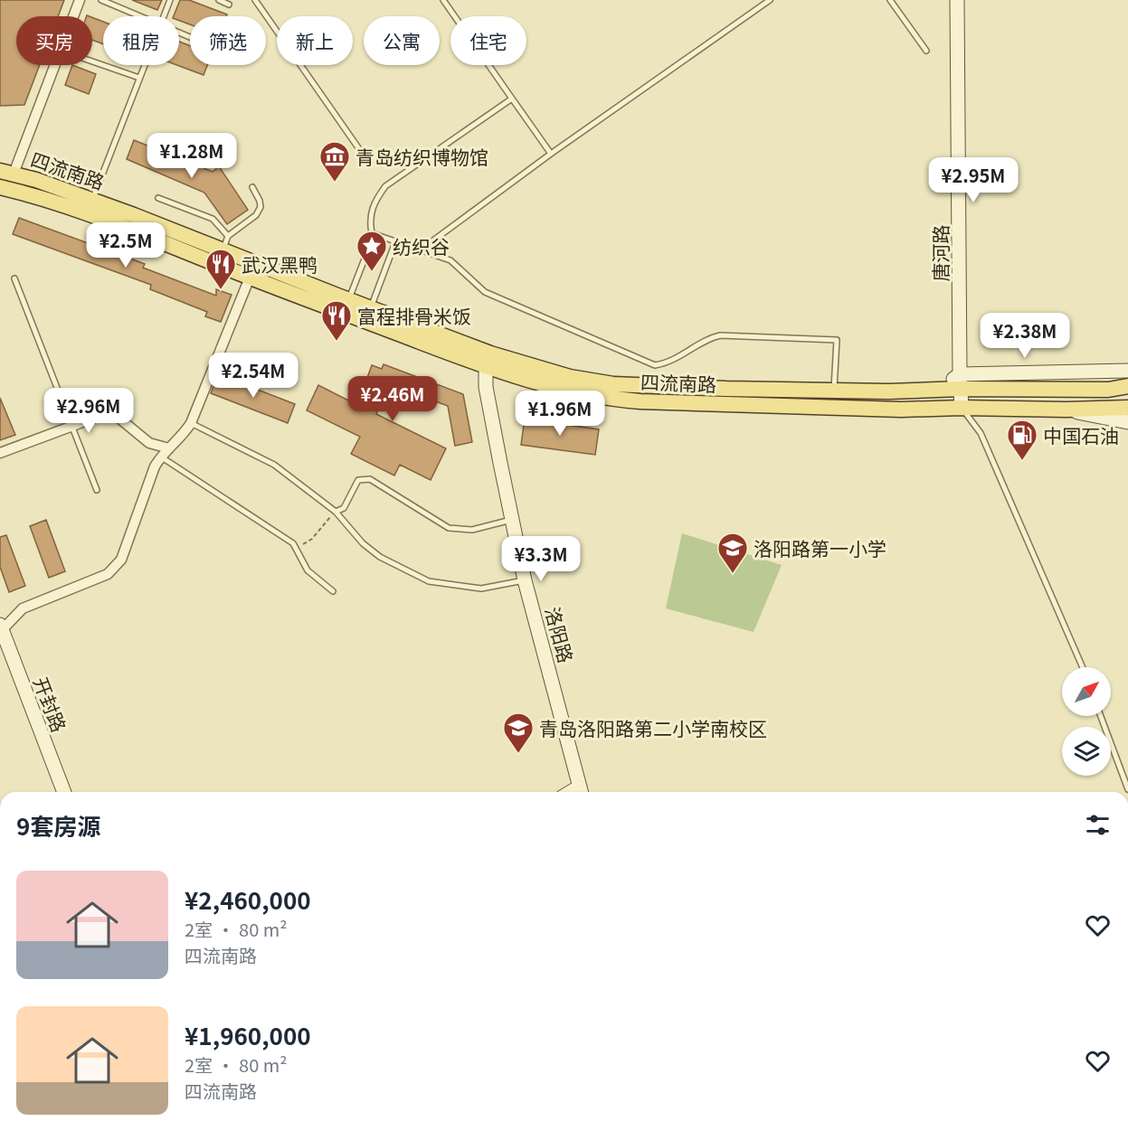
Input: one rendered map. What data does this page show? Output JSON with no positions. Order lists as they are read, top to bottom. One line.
{"streets":{"main road":["四流南路"],"street":["唐河路","洛阳路","开封路"]},"crossings":[["四流南路","唐河路"],["四流南路","洛阳路"]],"places":{"museum":["青岛纺织博物馆"],"place":["纺织谷"],"restaurant":["武汉黑鸭","富程排骨米饭"],"fuel station":["中国石油"],"school or university":["洛阳路第一小学","青岛洛阳路第二小学南校区"]},"north":"top right","page":{"chip":["买房","租房","筛选","新上","公寓","住宅"],"price":["¥1.28M","¥2.95M","¥2.5M","¥2.38M","¥2.54M","¥2.46M","¥2.96M","¥1.96M","¥3.3M"],"heading":"9套房源","list":[{"name":"¥2,460,000","note":"2室 · 80 m² · 四流南路"},{"name":"¥1,960,000","note":"2室 · 80 m² · 四流南路"}]}}
